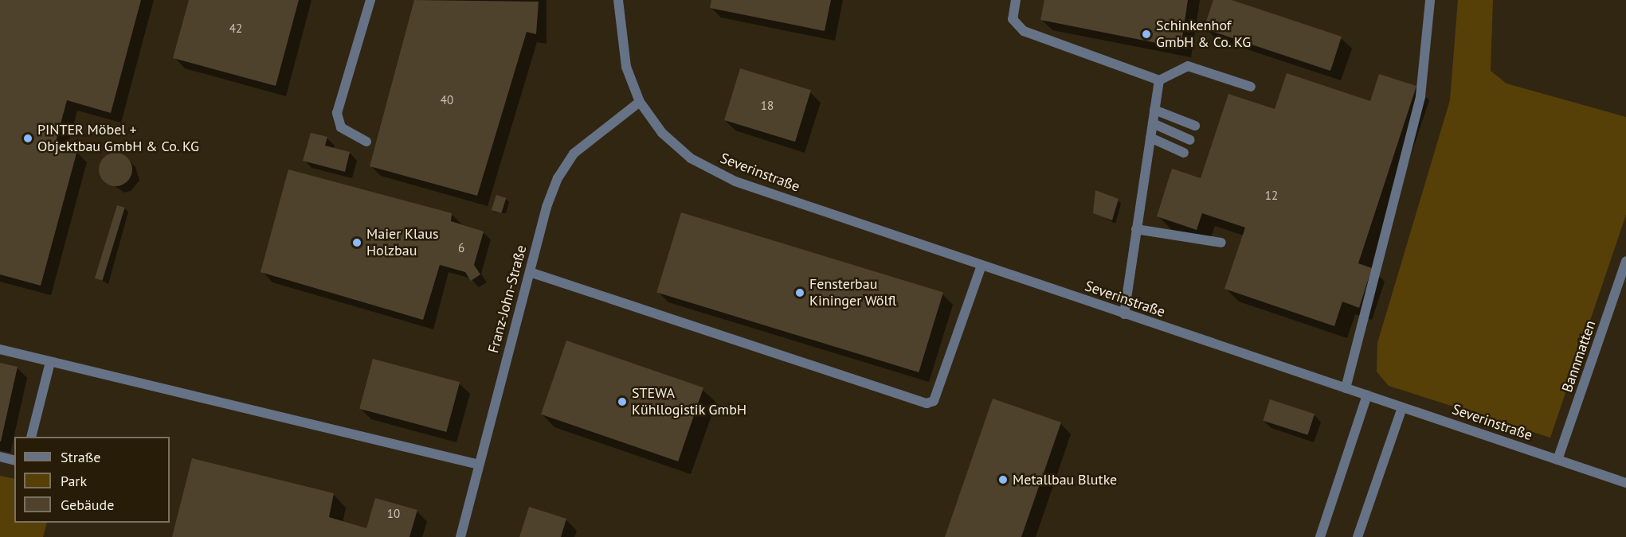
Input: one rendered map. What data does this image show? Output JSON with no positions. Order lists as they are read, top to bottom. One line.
{"streets":{"street":["Severinstraße","Franz-John-Straße","Bannmatten"]},"crossings":[["Severinstraße","Franz-John-Straße"],["Severinstraße","Bannmatten"]],"places":["Schinkenhof GmbH & Co. KG","PINTER Möbel + Objektbau GmbH & Co. KG","Maier Klaus Holzbau","Fensterbau Kininger Wölfl","STEWA Kühllogistik GmbH","Metallbau Blutke"],"house_numbers":["42","40","18","12","6","10"],"legend":["Straße","Park","Gebäude"]}
